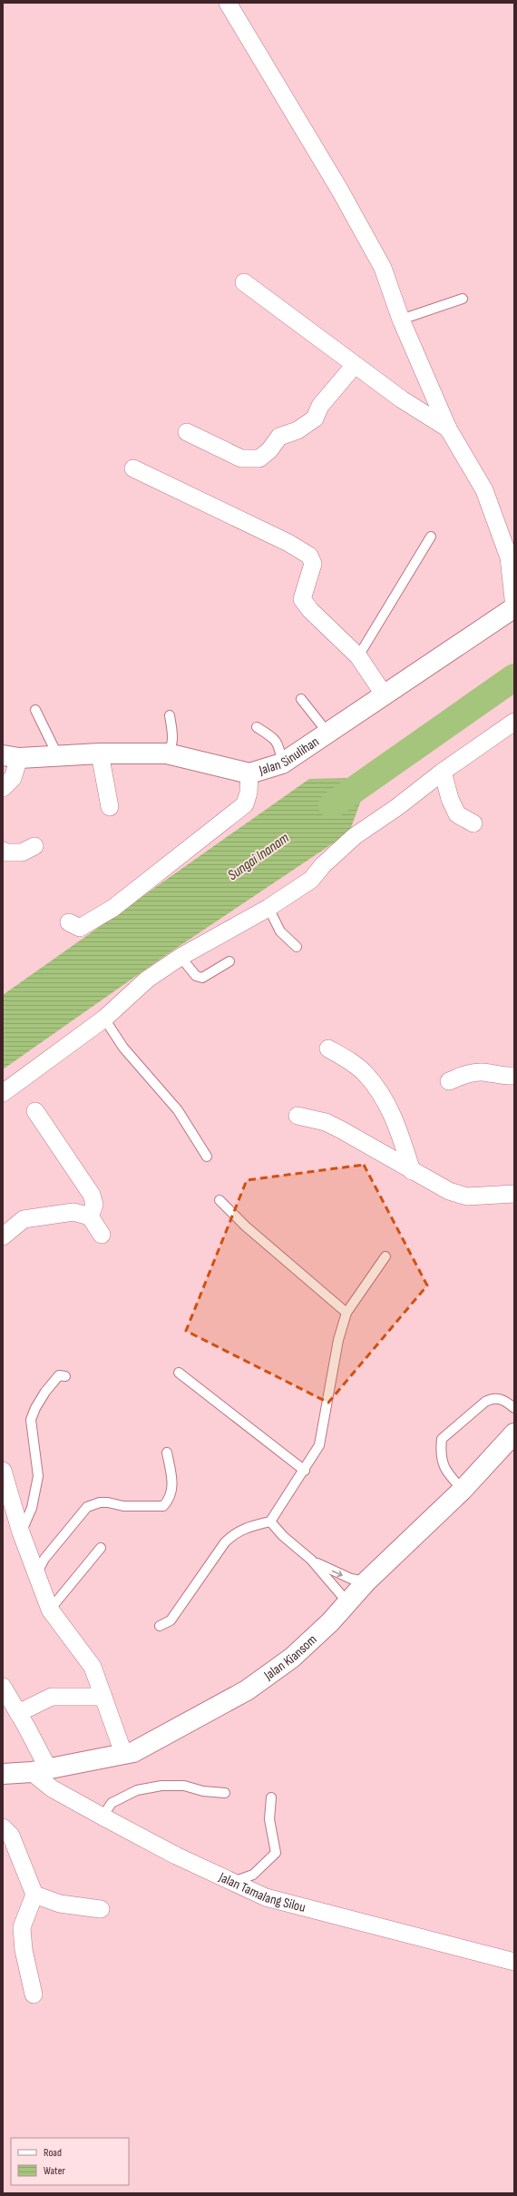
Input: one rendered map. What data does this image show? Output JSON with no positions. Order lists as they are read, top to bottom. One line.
{"streets":{"street":["Jalan Sinulihan","Jalan Kiansom","Jalan Tamalang Silou"]},"crossings":[["Jalan Kiansom","Jalan Tamalang Silou"]],"water":["Sungai Inanam"],"legend":["Road","Water"]}
